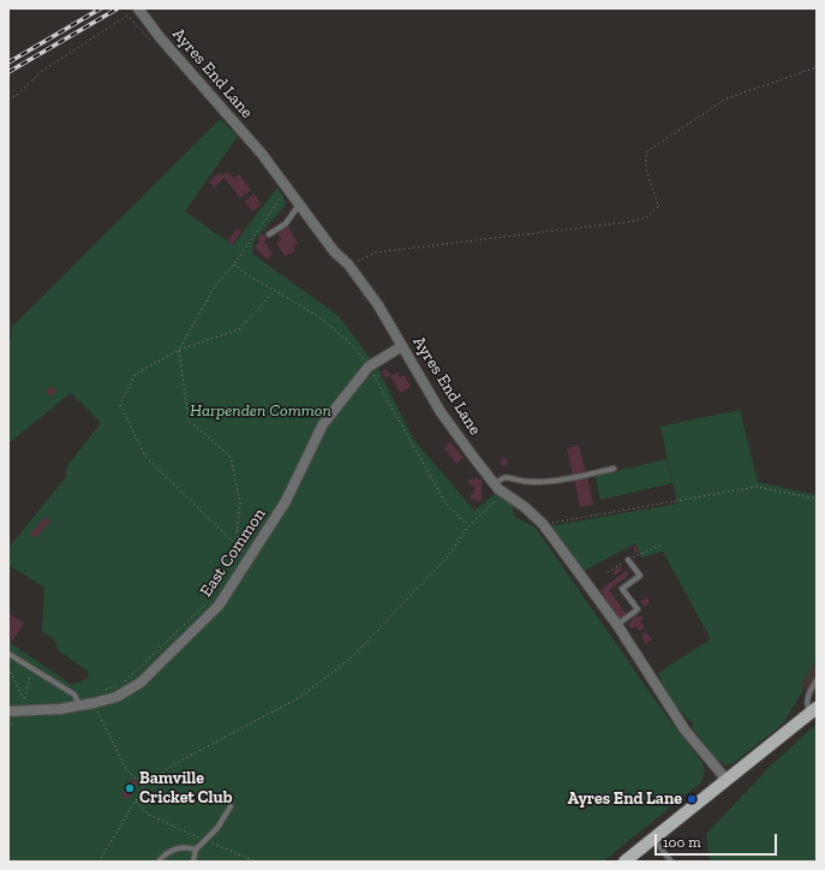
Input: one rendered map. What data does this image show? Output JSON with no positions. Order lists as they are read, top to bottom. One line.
{"streets":{"street":["Ayres End Lane","East Common"]},"crossings":[["Ayres End Lane","East Common"]],"parks":["Harpenden Common"],"places":["Bamville Cricket Club","Ayres End Lane"],"scale_bar":"100 m"}
